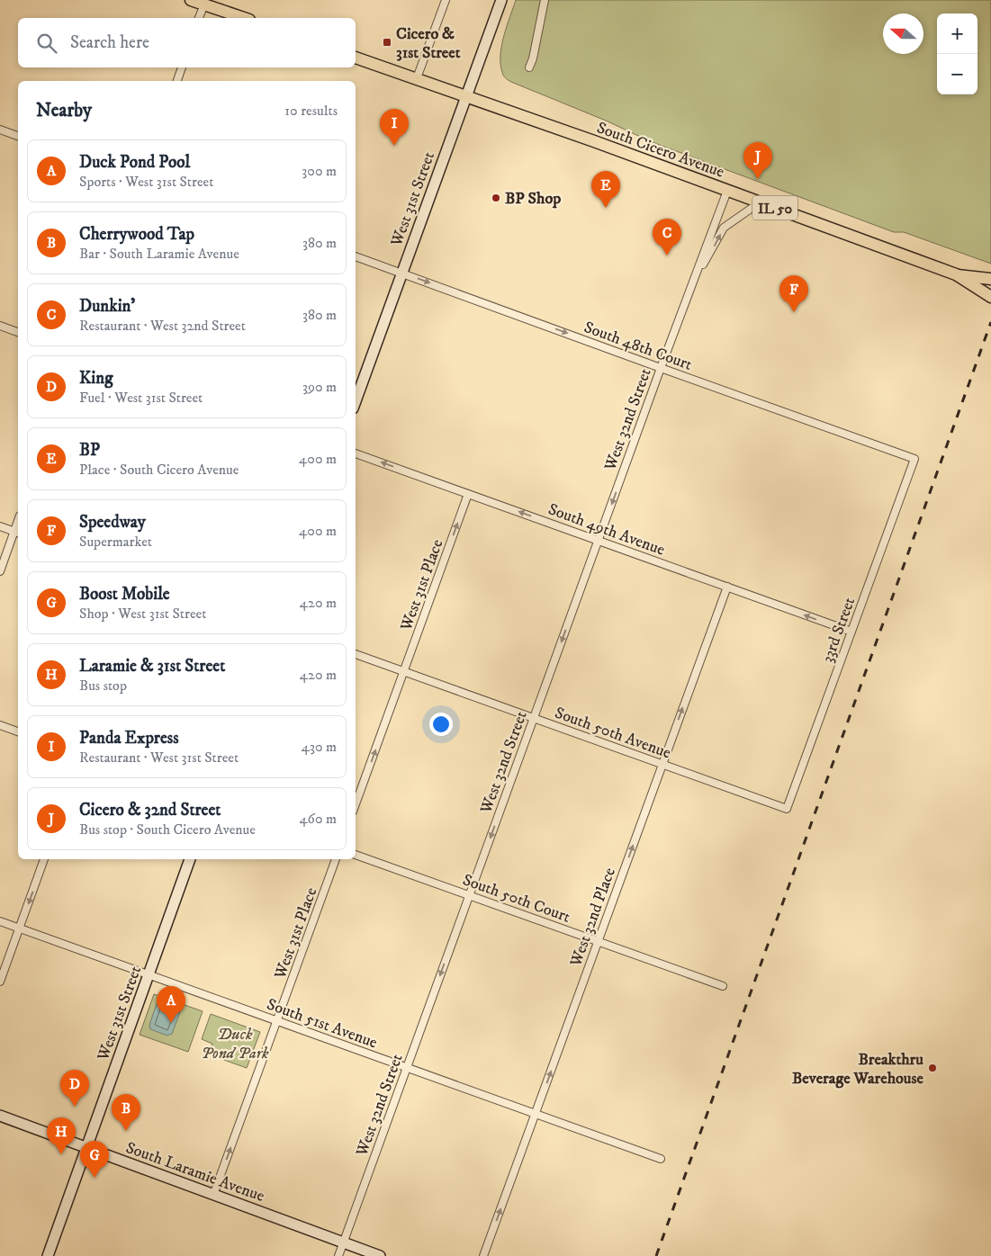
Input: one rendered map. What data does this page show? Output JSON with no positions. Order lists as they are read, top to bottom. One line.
{"streets":{"main road":["South Cicero Avenue","West 31st Street","IL 50","South Laramie Avenue"],"street":["South 48th Court","West 32nd Street","South 49th Avenue","West 31st Place","33rd Street","South 50th Avenue","South 50th Court","West 32nd Place","South 51st Avenue"]},"crossings":[["South Cicero Avenue","West 31st Street"],["South Cicero Avenue","West 32nd Street"],["West 31st Street","South 48th Court"],["West 31st Street","South 51st Avenue"],["West 31st Street","South Laramie Avenue"],["South 48th Court","West 32nd Street"],["South 48th Court","33rd Street"],["West 32nd Street","South 49th Avenue"],["West 32nd Street","South 50th Avenue"],["West 32nd Street","South 50th Court"],["West 32nd Street","South 51st Avenue"],["West 32nd Street","South Laramie Avenue"],["South 49th Avenue","West 31st Place"],["South 49th Avenue","33rd Street"],["South 49th Avenue","West 32nd Place"],["West 31st Place","South 50th Avenue"],["West 31st Place","South 51st Avenue"],["West 31st Place","South Laramie Avenue"],["33rd Street","South 50th Avenue"],["South 50th Avenue","West 32nd Place"],["South 50th Court","West 32nd Place"],["West 32nd Place","South 51st Avenue"]],"one_way":["South 48th Court","South 49th Avenue","West 31st Place","West 32nd Place"],"parks":["Duck Pond Park"],"places":{"transit":["Cicero & 31st Street"],"other":["BP Shop","Breakthru Beverage Warehouse"]},"north":"left","page":{"map_buttons":["+","−"],"search":"Search here","heading":["Nearby","10 results"],"pins":["I","J","E","C","F","A","D","B","H","G"],"list":[{"mark":"A","name":"Duck Pond Pool","note":"Sports · West 31st Street","value":"300 m"},{"mark":"B","name":"Cherrywood Tap","note":"Bar · South Laramie Avenue","value":"380 m"},{"mark":"C","name":"Dunkin'","note":"Restaurant · West 32nd Street","value":"380 m"},{"mark":"D","name":"King","note":"Fuel · West 31st Street","value":"390 m"},{"mark":"E","name":"BP","note":"Place · South Cicero Avenue","value":"400 m"},{"mark":"F","name":"Speedway","note":"Supermarket","value":"400 m"},{"mark":"G","name":"Boost Mobile","note":"Shop · West 31st Street","value":"420 m"},{"mark":"H","name":"Laramie & 31st Street","note":"Bus stop","value":"420 m"},{"mark":"I","name":"Panda Express","note":"Restaurant · West 31st Street","value":"430 m"},{"mark":"J","name":"Cicero & 32nd Street","note":"Bus stop · South Cicero Avenue","value":"460 m"}]}}
